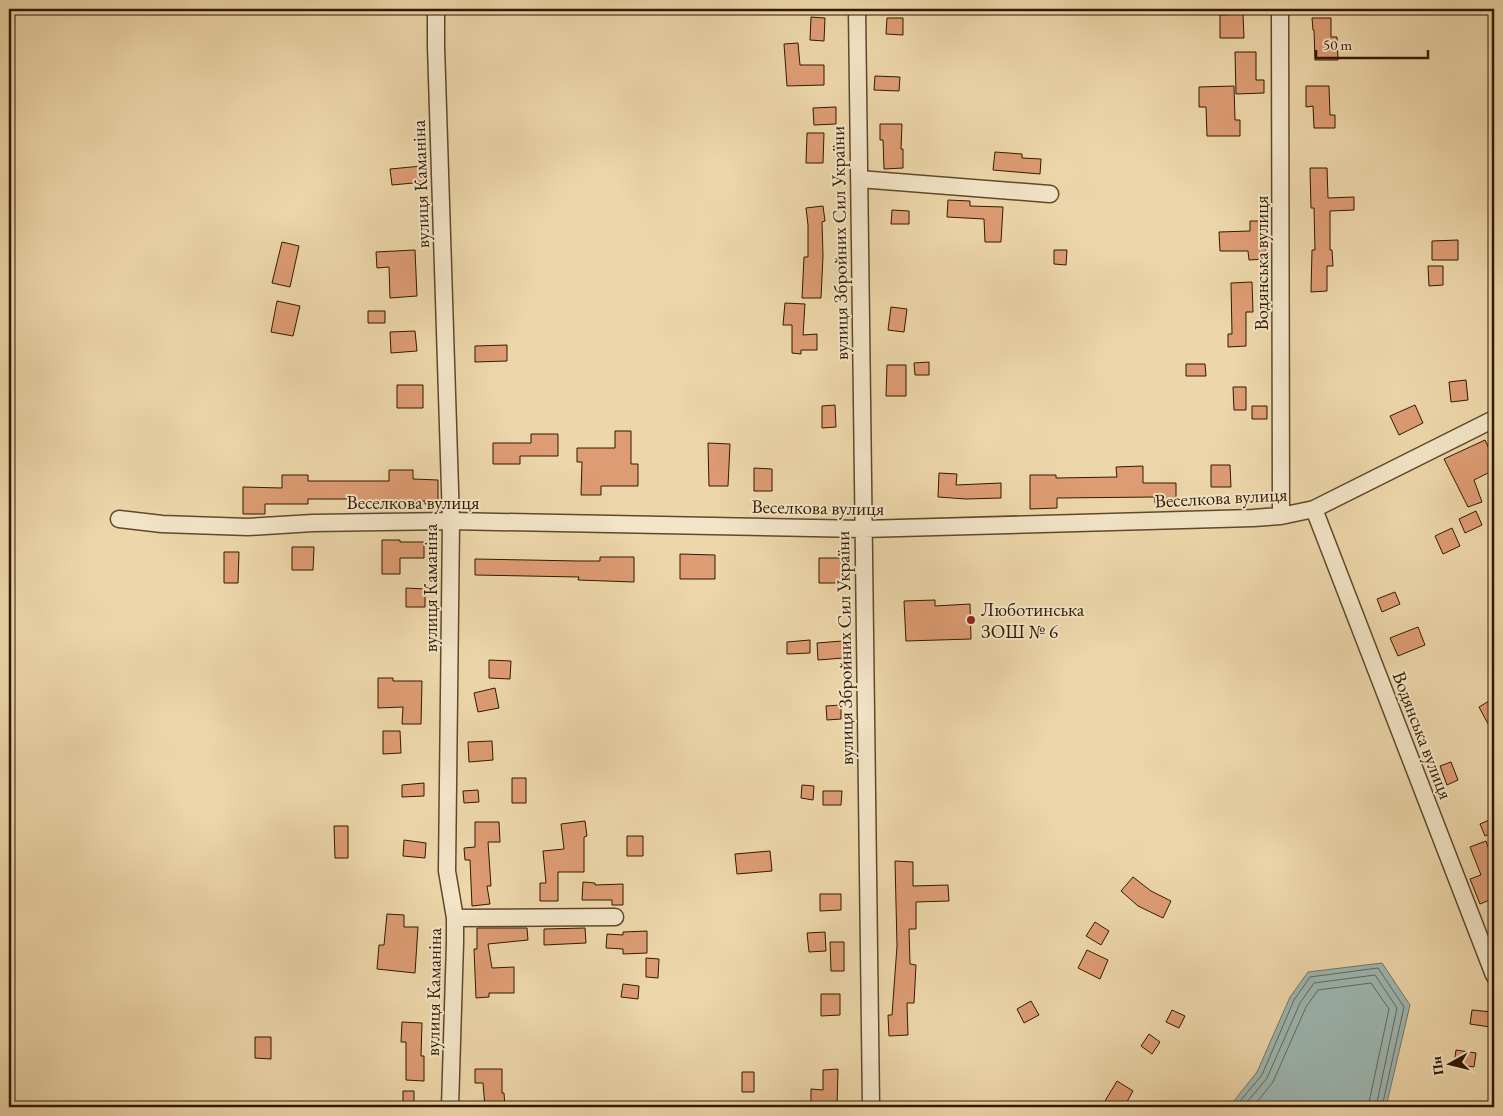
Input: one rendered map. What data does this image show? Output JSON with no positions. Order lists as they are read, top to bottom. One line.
{"streets":{"street":["вулиця Каманіна","вулиця Збройних Сил України","Водянська вулиця","Веселкова вулиця"]},"crossings":[["вулиця Каманіна","Веселкова вулиця"],["вулиця Збройних Сил України","Веселкова вулиця"],["Водянська вулиця","Веселкова вулиця"]],"places":["Люботинська ЗОШ № 6"],"scale_bar":"50 m","north":"left"}
